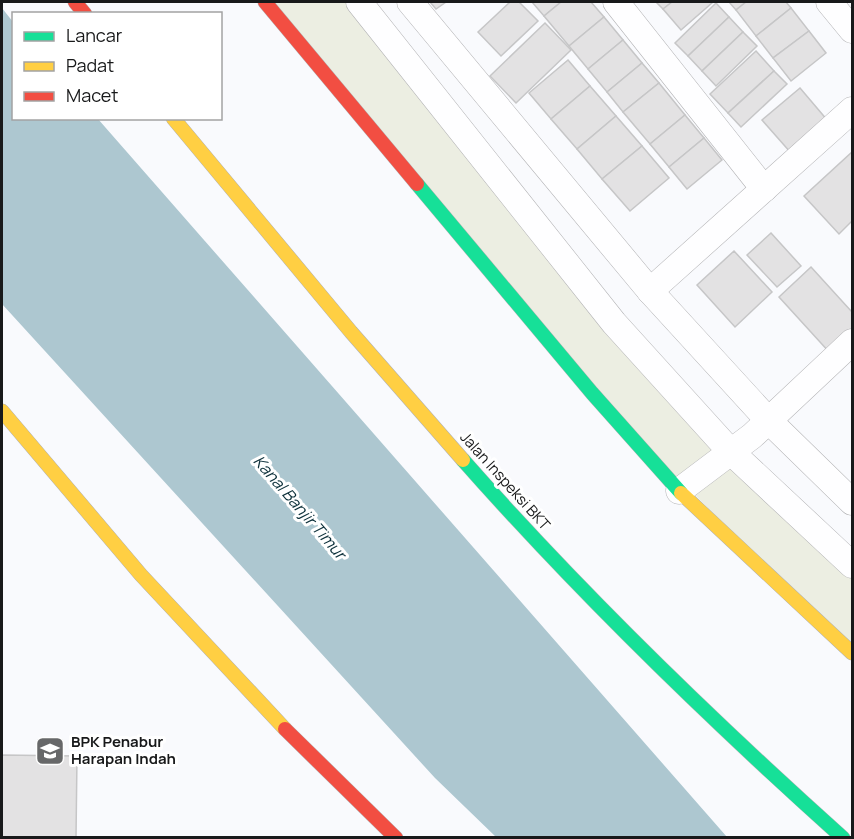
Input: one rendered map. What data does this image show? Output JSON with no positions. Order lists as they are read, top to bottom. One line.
{"streets":{"street":["Jalan Inspeksi BKT"]},"water":["Kanal Banjir Timur"],"places":{"school or university":["BPK Penabur Harapan Indah"]},"legend":["Lancar","Padat","Macet"]}
